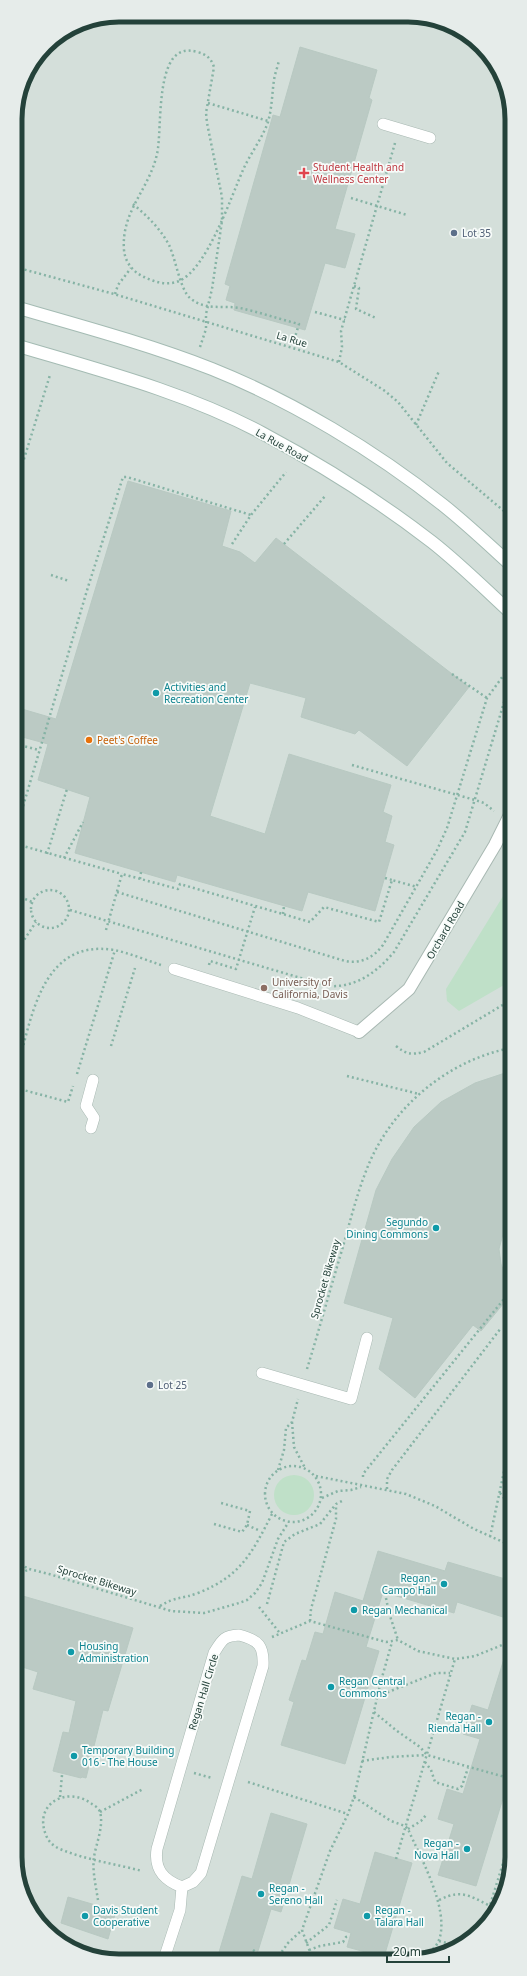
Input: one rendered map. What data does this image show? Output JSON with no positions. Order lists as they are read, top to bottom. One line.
{"streets":{"main road":["La Rue Road","Orchard Road"],"lane":["Regan Hall Circle"],"path":["La Rue","Sprocket Bikeway"]},"places":{"health":["Student Health and Wellness Center"],"other":["Lot 35","Activities and Recreation Center","Peet's Coffee","University of California, Davis","Segundo Dining Commons","Lot 25","Regan - Campo Hall","Regan Mechanical","Housing Administration","Regan Central Commons","Regan - Rienda Hall","Temporary Building 016 - The House","Regan - Nova Hall","Regan - Sereno Hall","Davis Student Cooperative","Regan - Talara Hall"]},"scale_bar":"20 m"}
